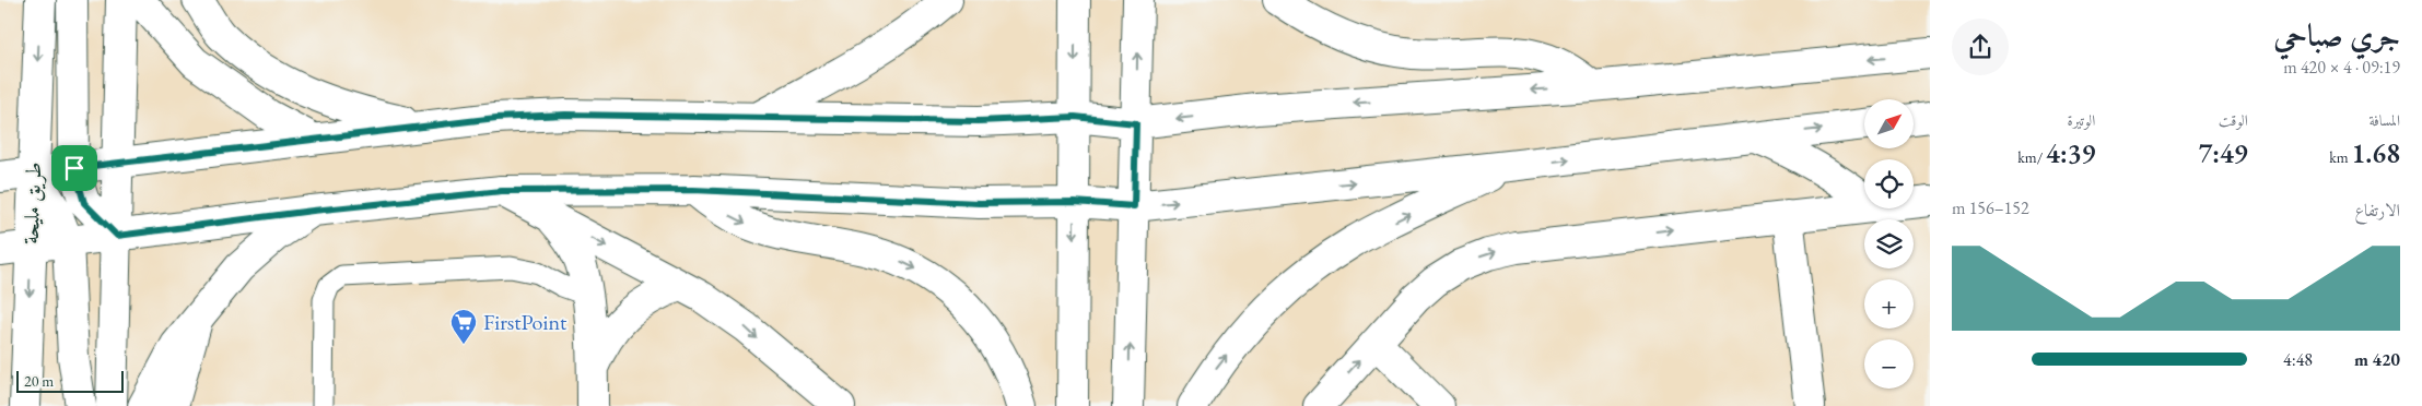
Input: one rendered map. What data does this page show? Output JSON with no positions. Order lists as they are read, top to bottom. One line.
{"streets":{"main road":["طريق مليحة"]},"places":{"supermarket":["FirstPoint"]},"scale_bar":"20 m","north":"top right","page":{"heading":["جري صباحي","09:19 · 4 × 420 m"],"stats":[["المسافة","1.68 km"],["الوقت","7:49"],["الوتيرة","4:39 /km"]],"map_buttons":["+","−"],"chart":["الارتفاع","152–156 m"],"list":[{"name":"420 m","note":"4:48"}],"scale":"20 m"}}
